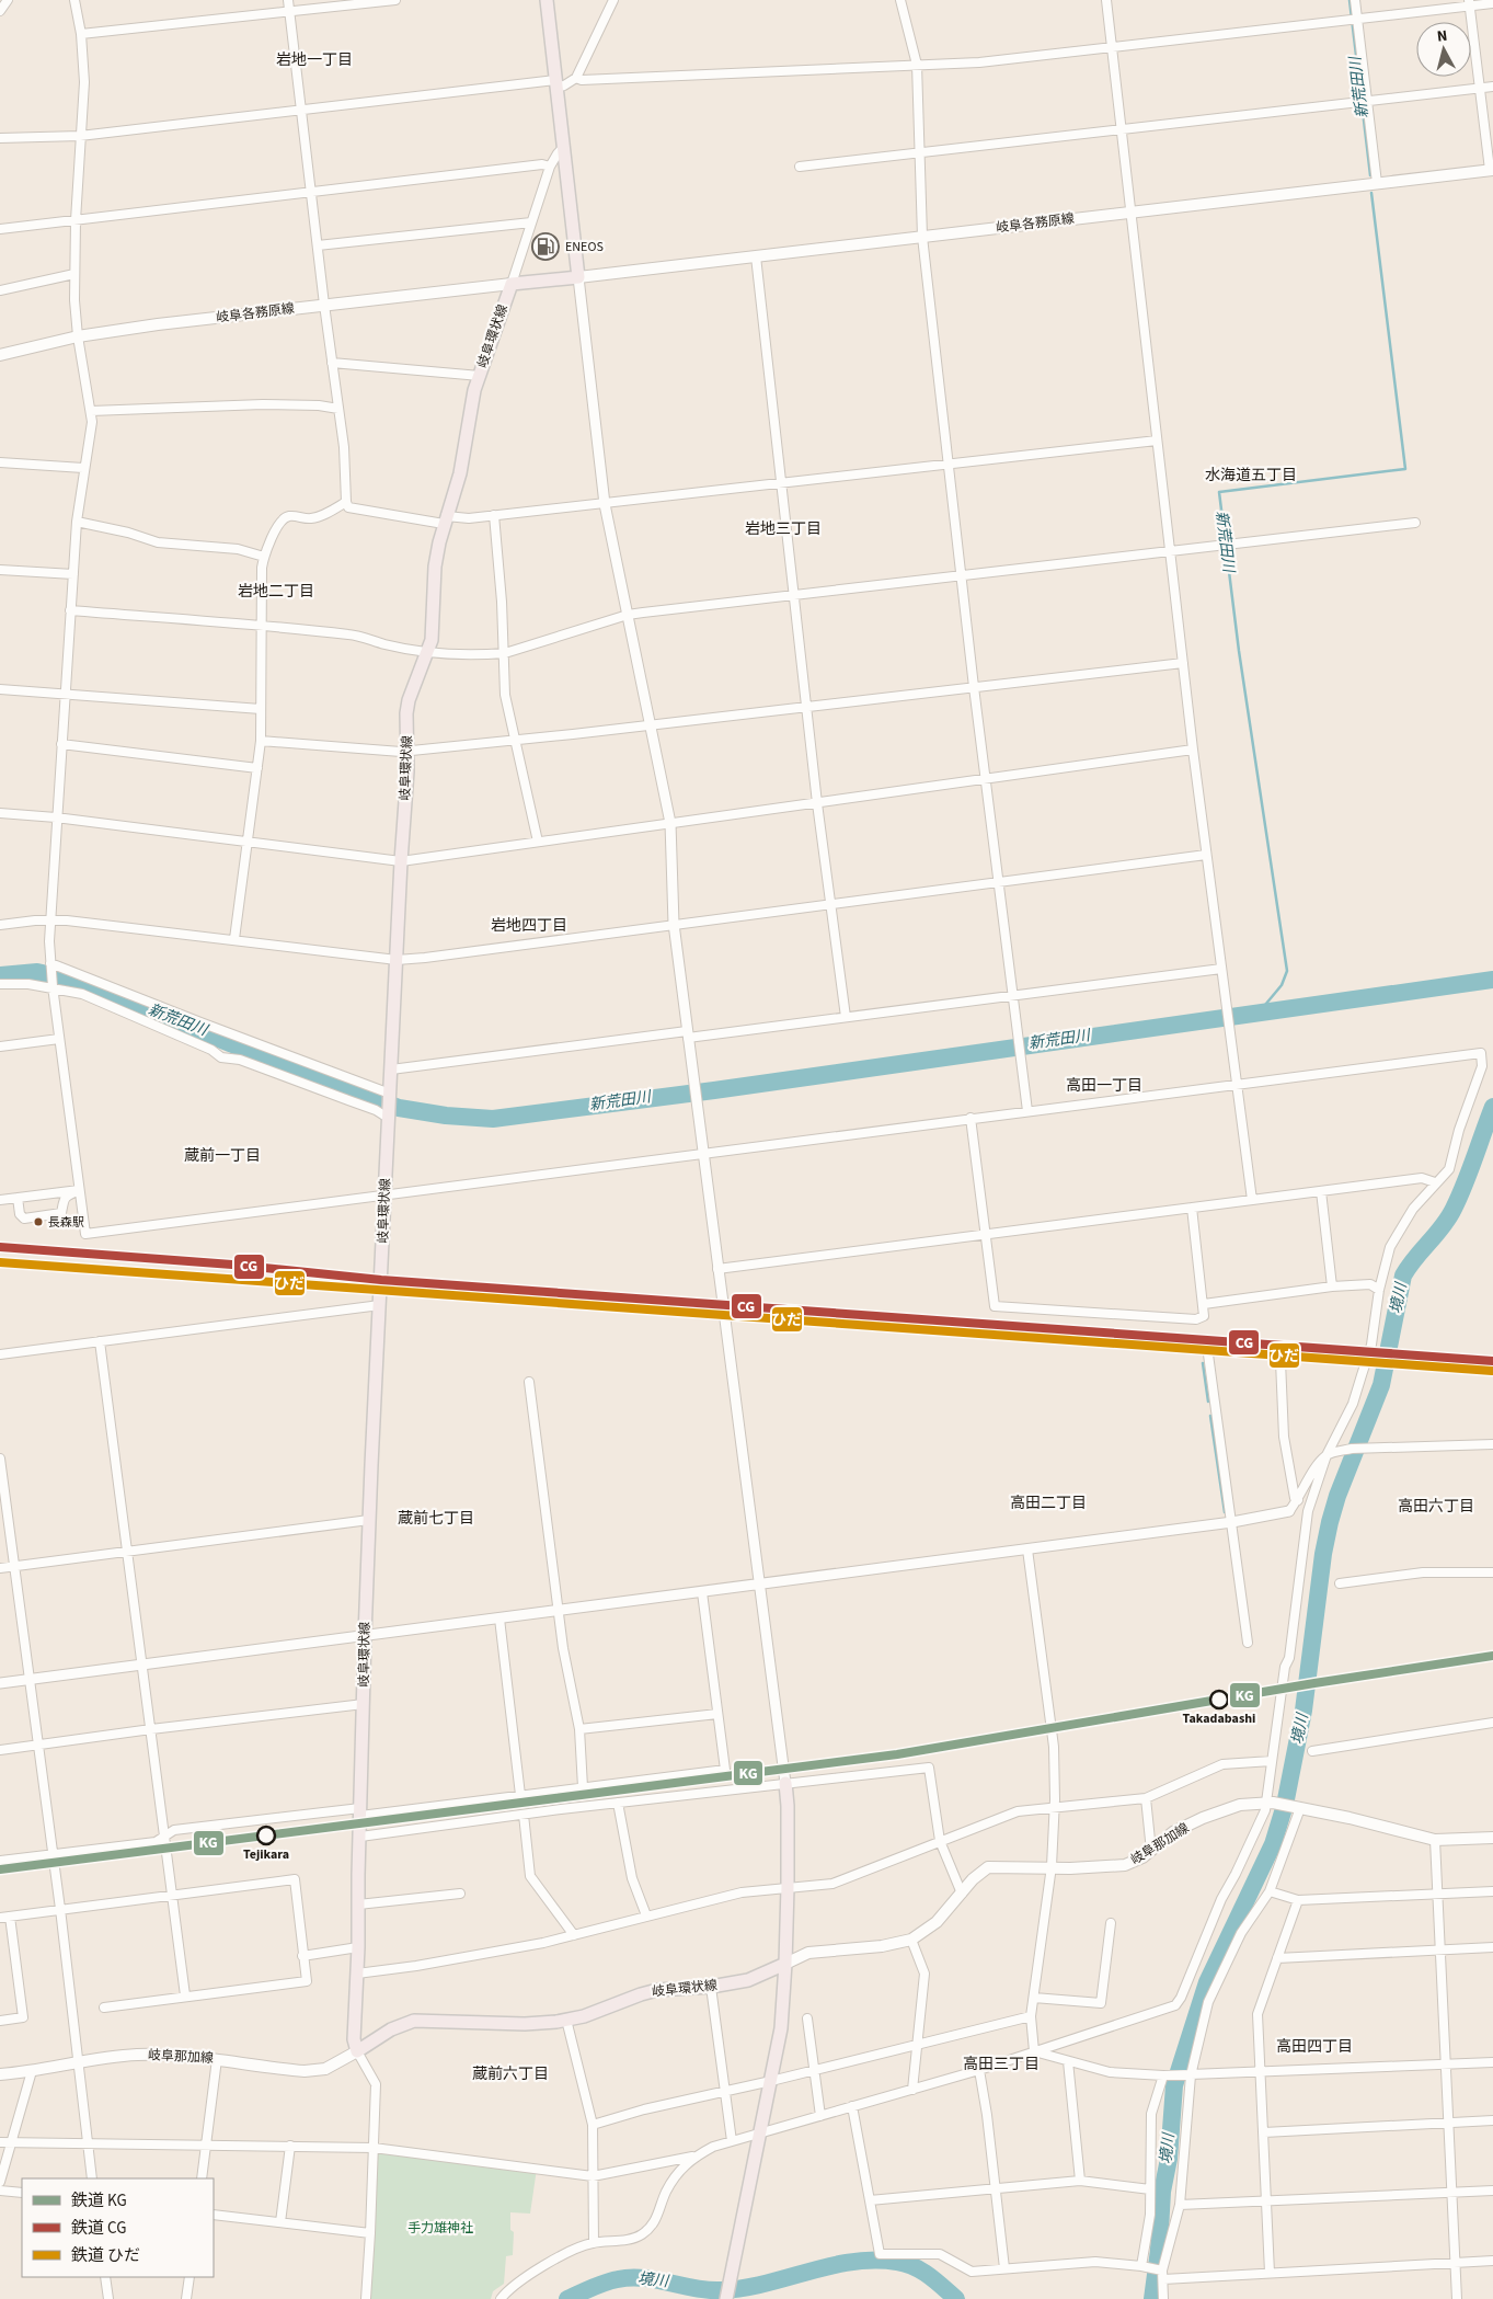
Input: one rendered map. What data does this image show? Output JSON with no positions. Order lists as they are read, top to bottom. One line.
{"streets":{"main road":["岐阜各務原線","岐阜環状線","岐阜那加線"]},"crossings":[["岐阜各務原線","岐阜環状線"],["岐阜環状線","岐阜那加線"]],"districts":["岩地一丁目","水海道五丁目","岩地三丁目","岩地二丁目","岩地四丁目","高田一丁目","蔵前一丁目","高田二丁目","高田六丁目","蔵前七丁目","高田四丁目","高田三丁目","蔵前六丁目"],"water":["新荒田川","境川"],"parks":["手力雄神社"],"places":{"fuel station":["ENEOS"],"other":["長森駅","Takadabashi","Tejikara"]},"lines":["rail line CG","rail line ひだ","rail line KG"],"legend":["鉄道 KG","鉄道 CG","鉄道 ひだ"],"north":"top"}
